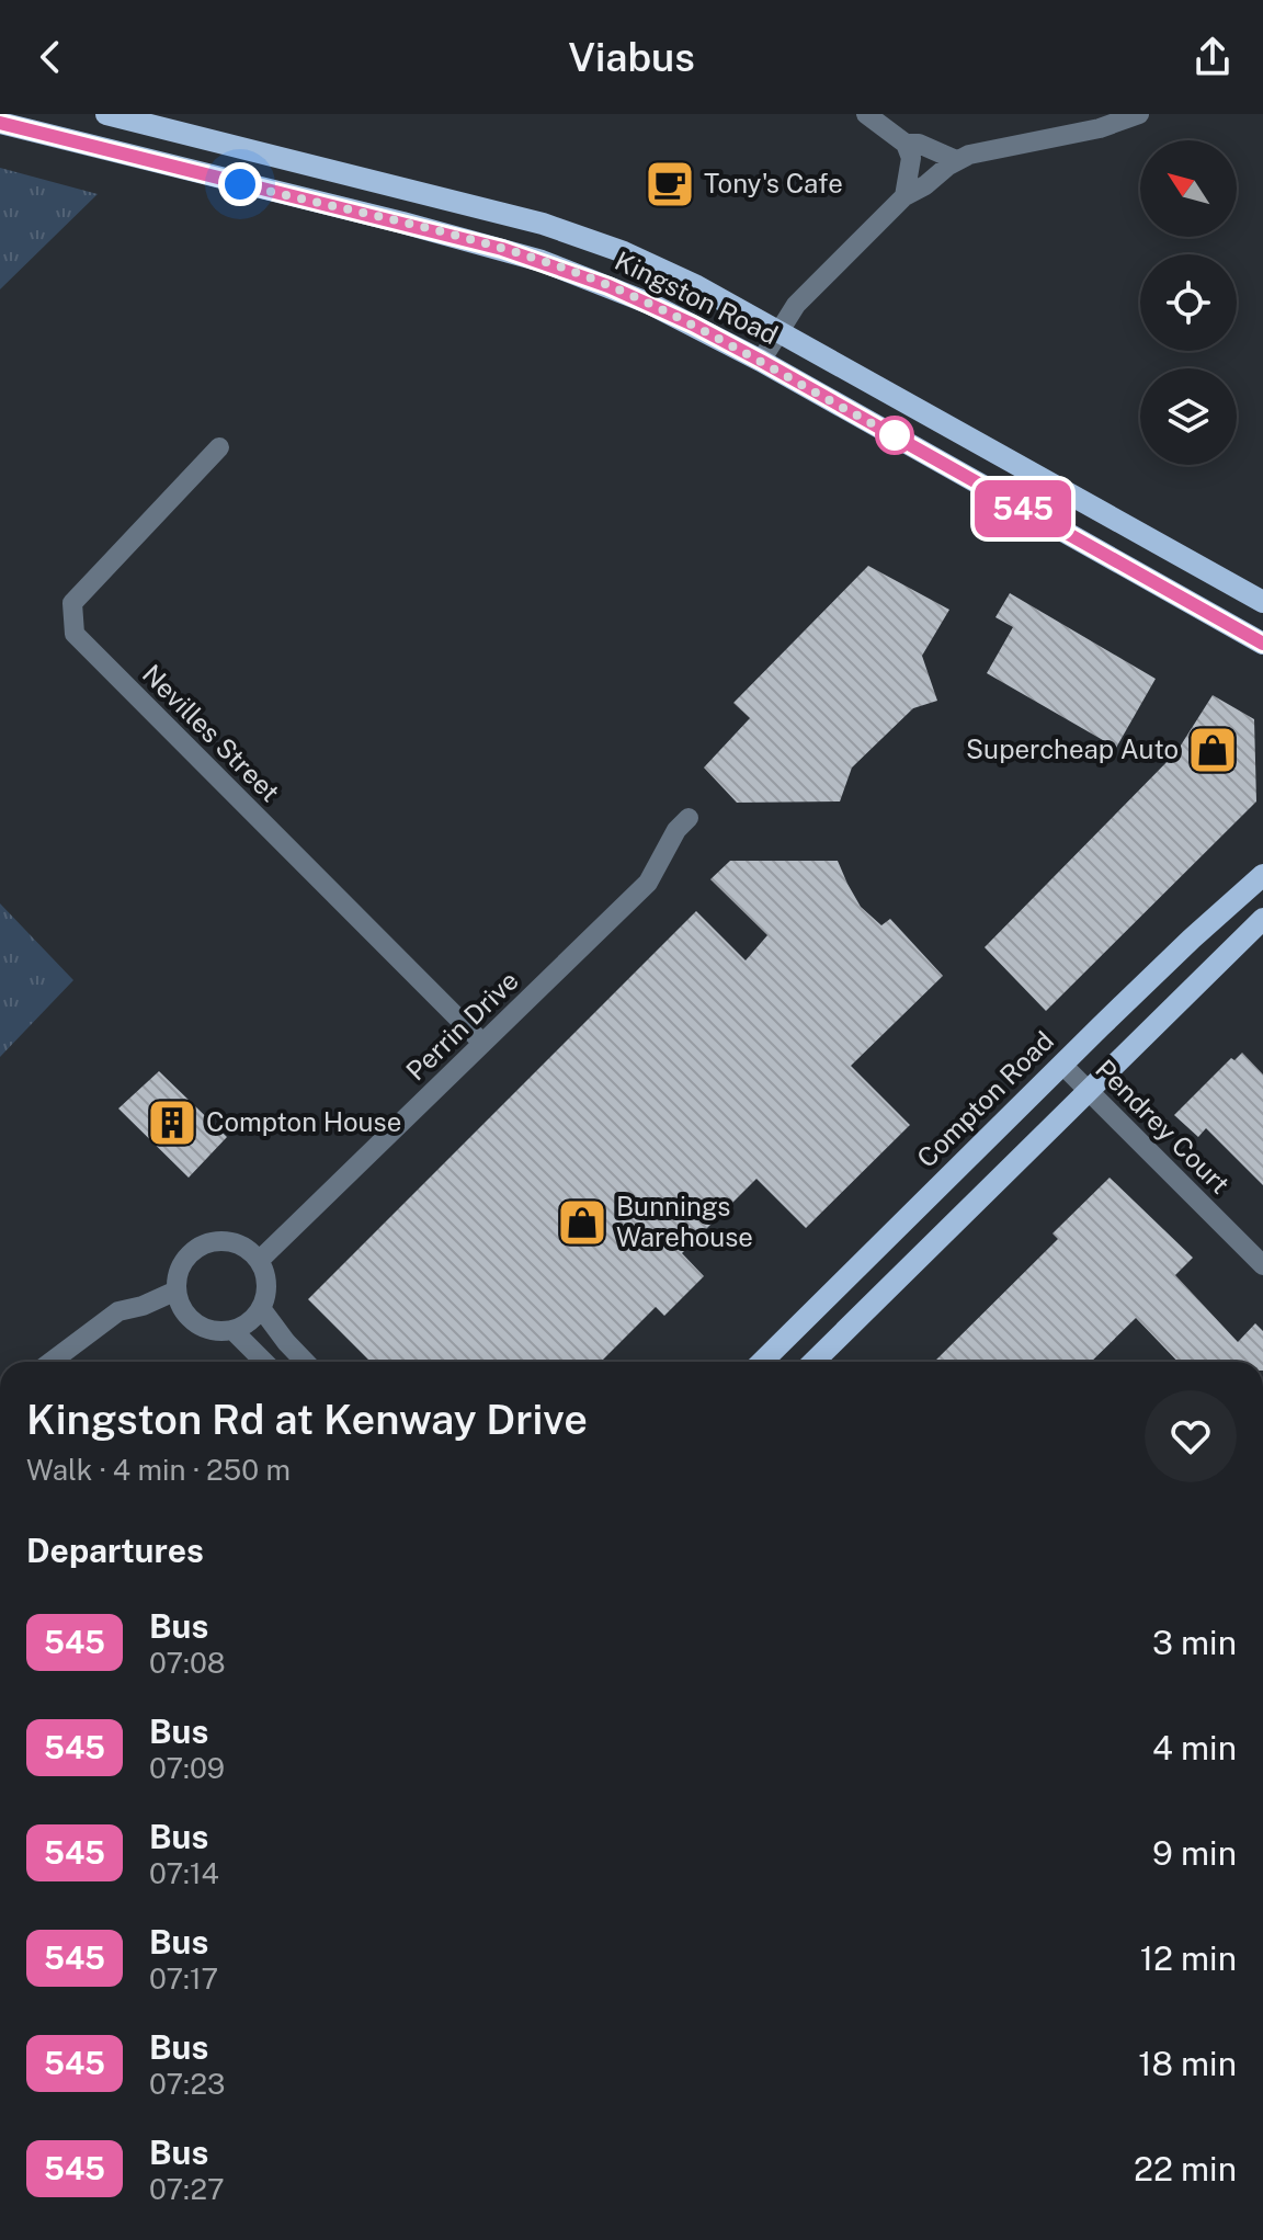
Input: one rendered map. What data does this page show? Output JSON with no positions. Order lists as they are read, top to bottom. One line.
{"streets":{"main road":["Kingston Road","Compton Road"],"street":["Nevilles Street","Perrin Drive","Pendrey Court"]},"crossings":[["Nevilles Street","Perrin Drive"],["Compton Road","Pendrey Court"]],"places":{"cafe":["Tony's Cafe"],"shop":["Supercheap Auto","Bunnings Warehouse"],"building":["Compton House"]},"lines":["bus line 545"],"north":"top left","page":{"header":"Viabus","on_map":"545","heading":[["Kingston Rd at Kenway Drive","Walk · 4 min · 250 m"],"Departures"],"list":[{"mark":"545","name":"Bus","note":"07:08","value":"3 min"},{"mark":"545","name":"Bus","note":"07:09","value":"4 min"},{"mark":"545","name":"Bus","note":"07:14","value":"9 min"},{"mark":"545","name":"Bus","note":"07:17","value":"12 min"},{"mark":"545","name":"Bus","note":"07:23","value":"18 min"},{"mark":"545","name":"Bus","note":"07:27","value":"22 min"}]}}
